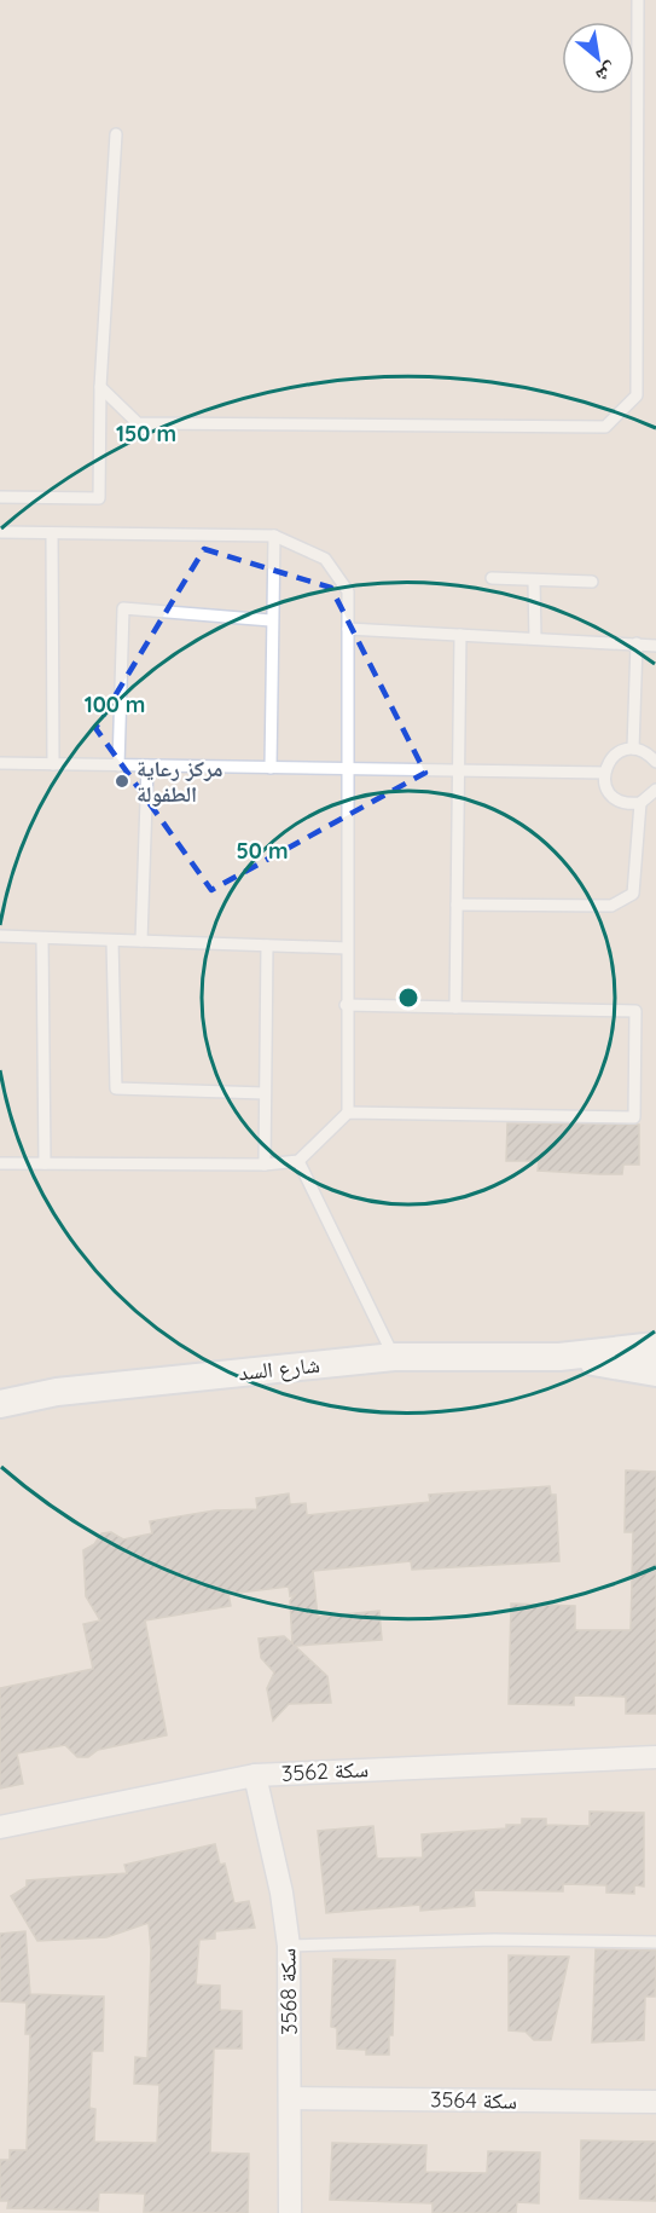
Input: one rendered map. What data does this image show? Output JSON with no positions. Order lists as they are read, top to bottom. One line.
{"streets":{"street":["شارع السد","سكة 3562","سكة 3568","سكة 3564"]},"crossings":[["سكة 3562","سكة 3568"],["سكة 3568","سكة 3564"]],"places":["مركز رعاية الطفولة"],"north":"bottom right","rings":["150 m","100 m","50 m"]}
